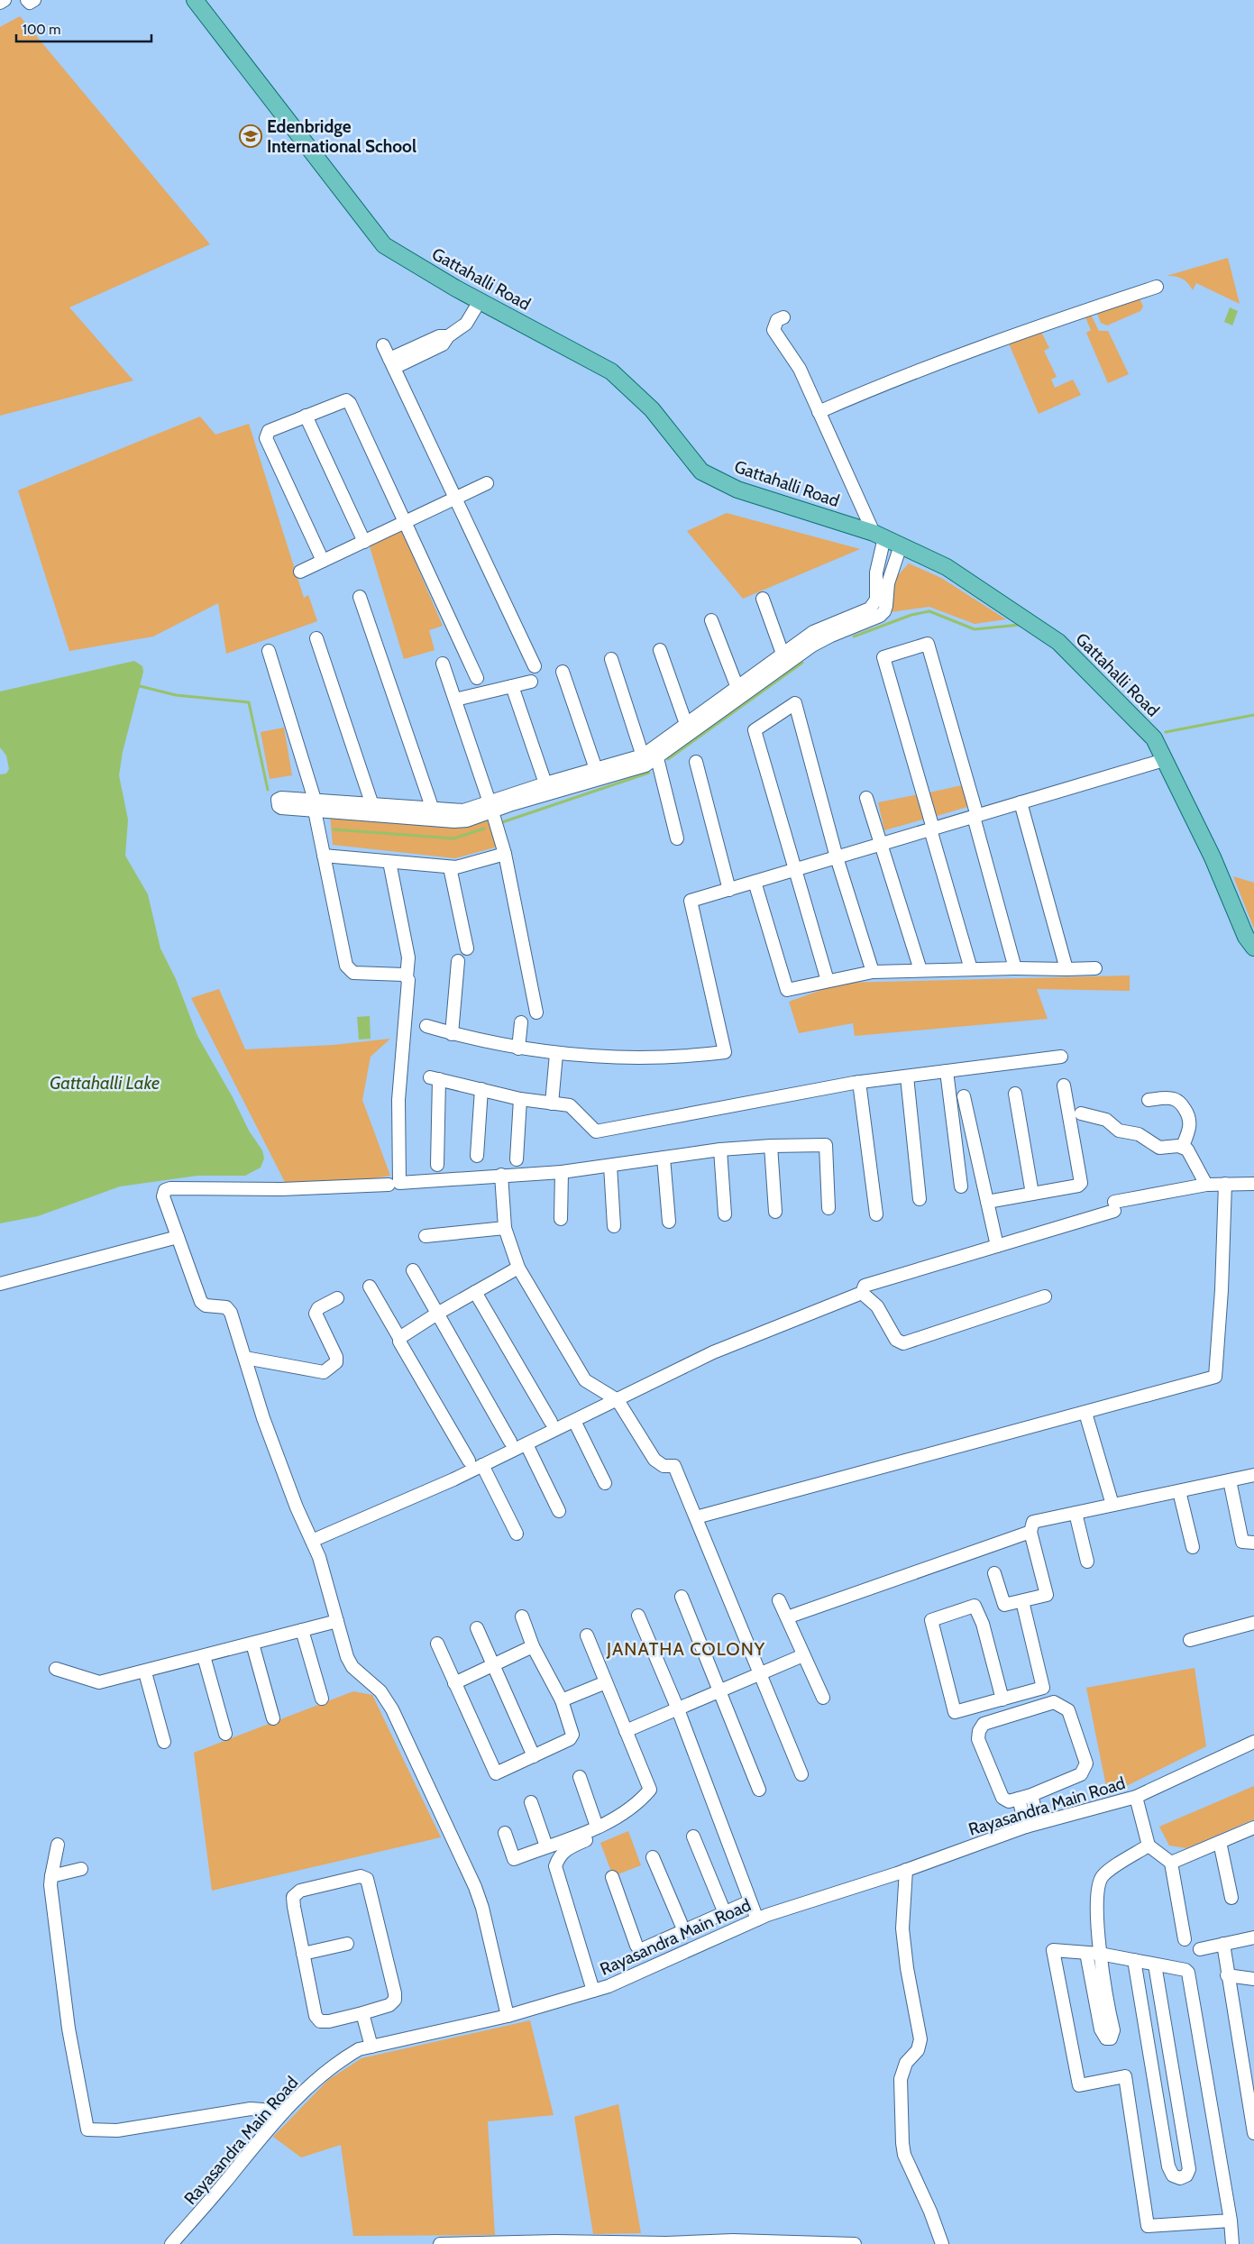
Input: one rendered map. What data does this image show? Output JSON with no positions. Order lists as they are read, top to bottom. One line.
{"streets":{"main road":["Gattahalli Road"],"street":["Rayasandra Main Road"]},"districts":["JANATHA COLONY"],"water":["Gattahalli Lake"],"places":{"school or university":["Edenbridge International School"]},"scale_bar":"100 m"}
